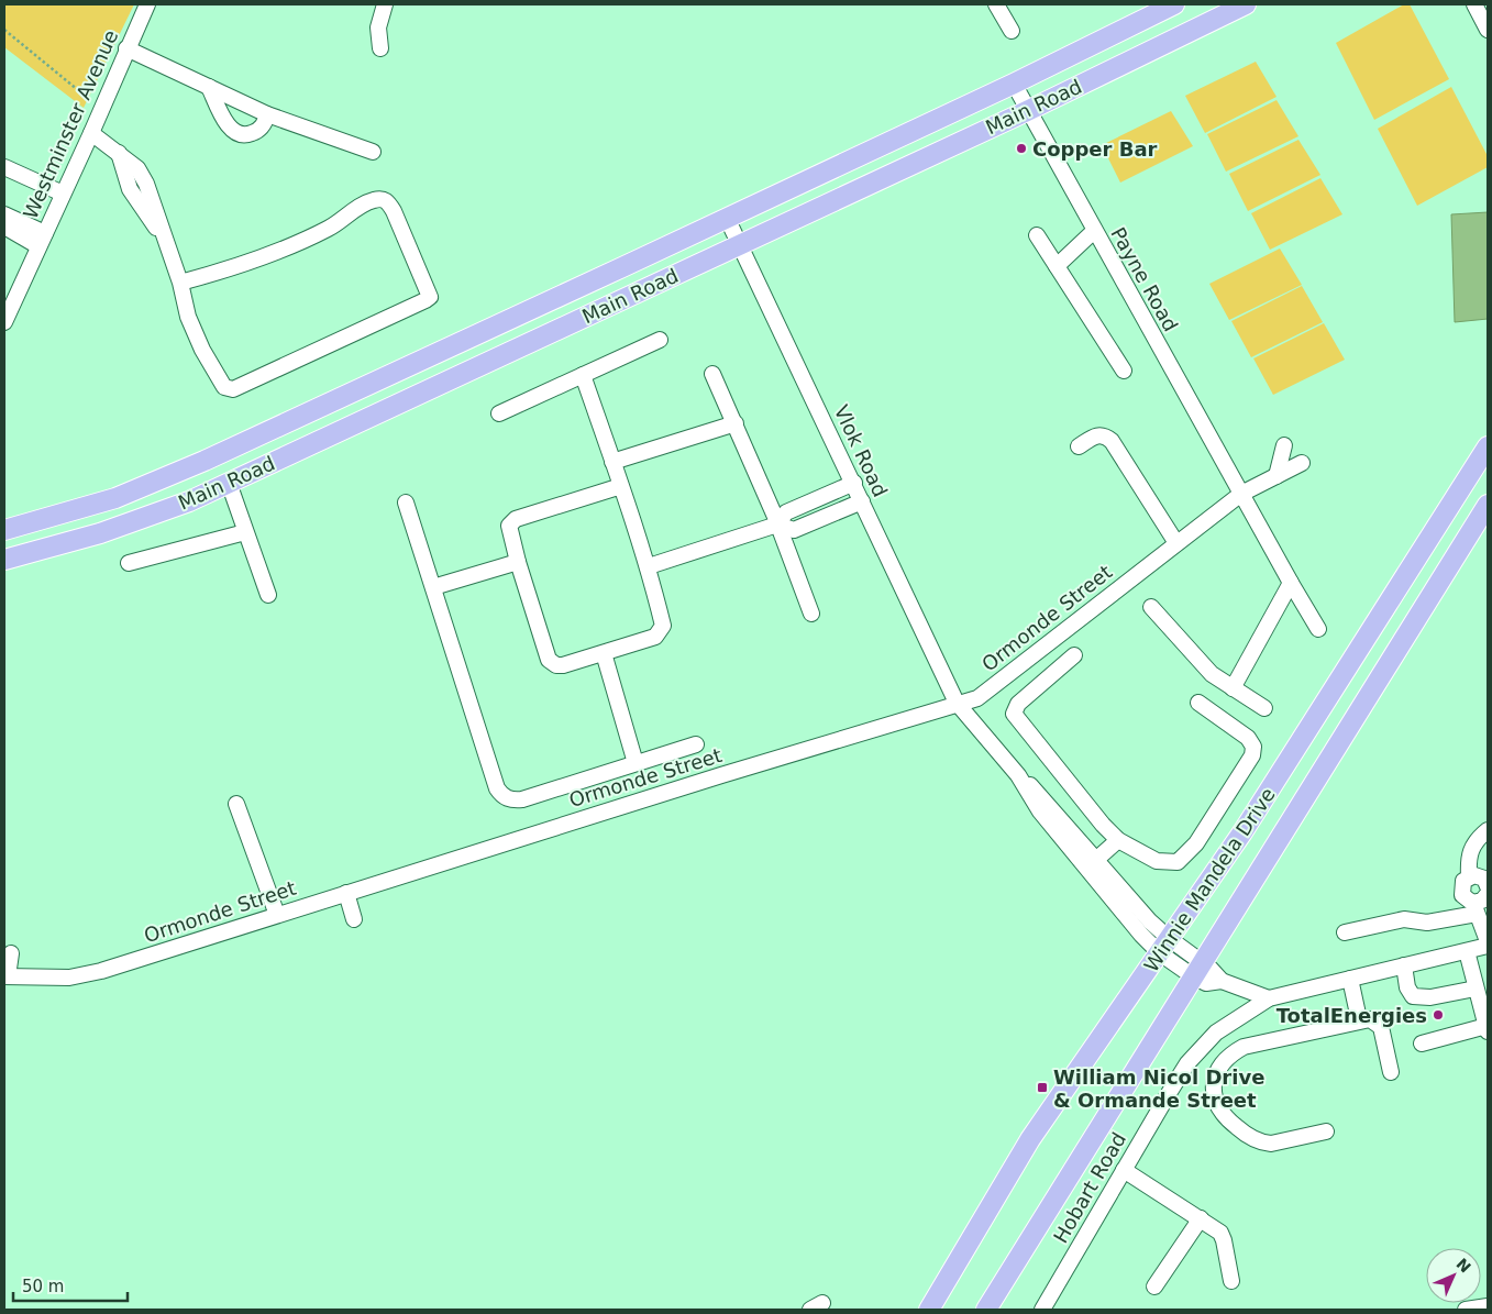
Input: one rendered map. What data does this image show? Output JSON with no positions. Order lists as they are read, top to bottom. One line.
{"streets":{"main road":["Main Road","Winnie Mandela Drive"],"street":["Westminster Avenue","Payne Road","Vlok Road","Ormonde Street","Hobart Road"]},"crossings":[["Main Road","Payne Road"],["Main Road","Vlok Road"],["Payne Road","Ormonde Street"],["Vlok Road","Ormonde Street"]],"places":{"other":["Copper Bar","TotalEnergies"],"transit":["William Nicol Drive & Ormande Street"]},"scale_bar":"50 m","north":"top right"}
